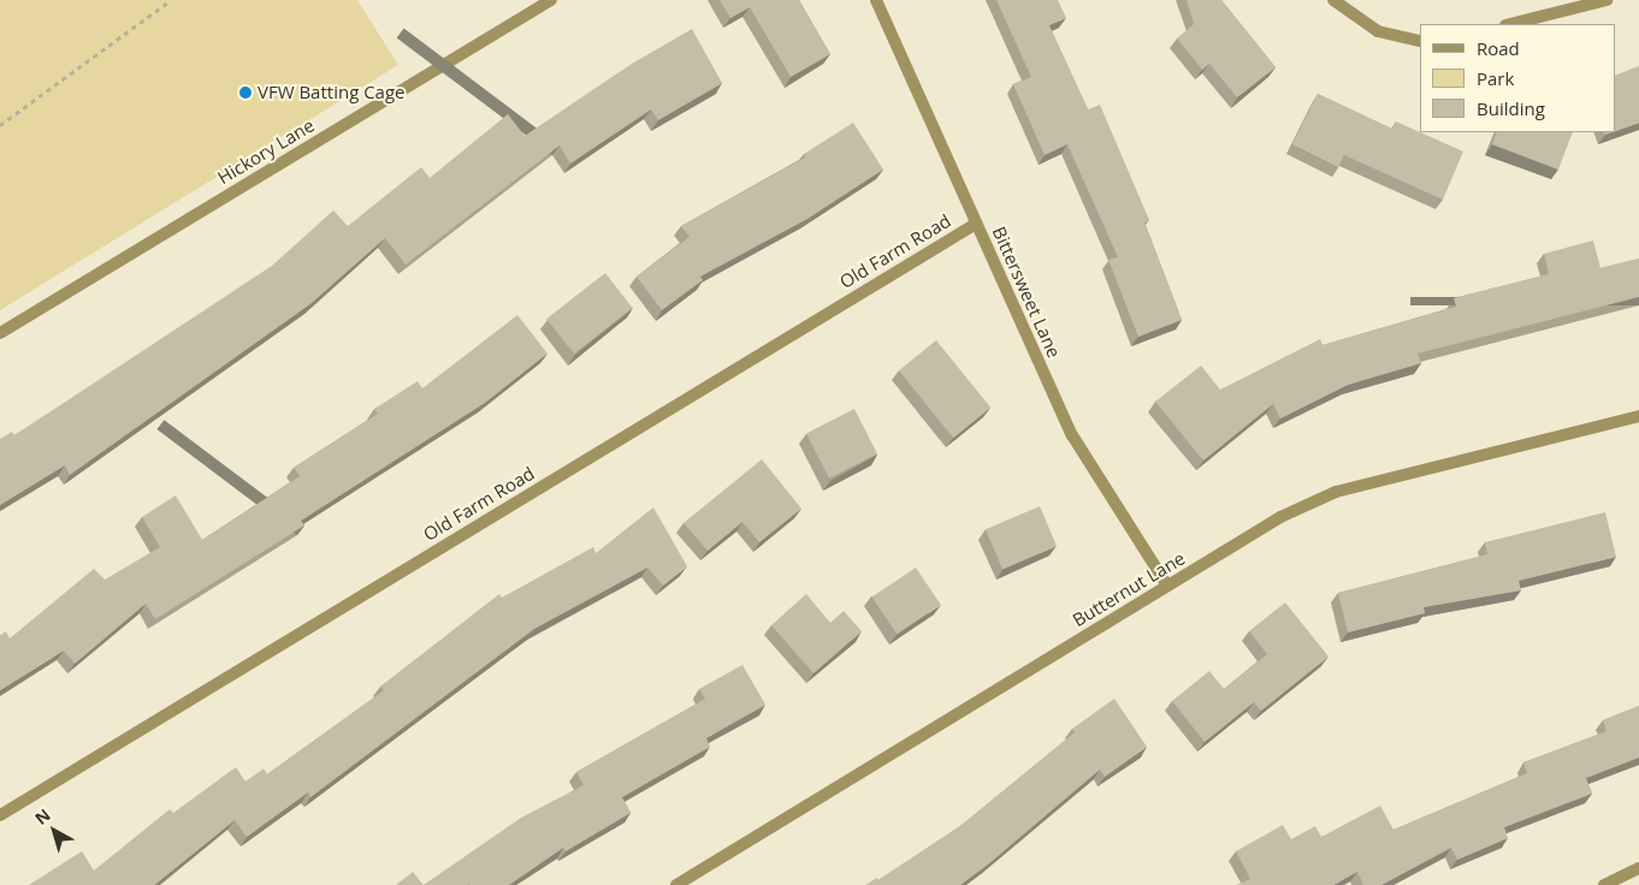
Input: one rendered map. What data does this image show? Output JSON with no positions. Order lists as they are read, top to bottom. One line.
{"streets":{"street":["Hickory Lane","Old Farm Road","Bittersweet Lane","Butternut Lane"]},"crossings":[["Old Farm Road","Bittersweet Lane"],["Bittersweet Lane","Butternut Lane"]],"places":["VFW Batting Cage"],"legend":["Road","Park","Building"],"north":"top left"}
